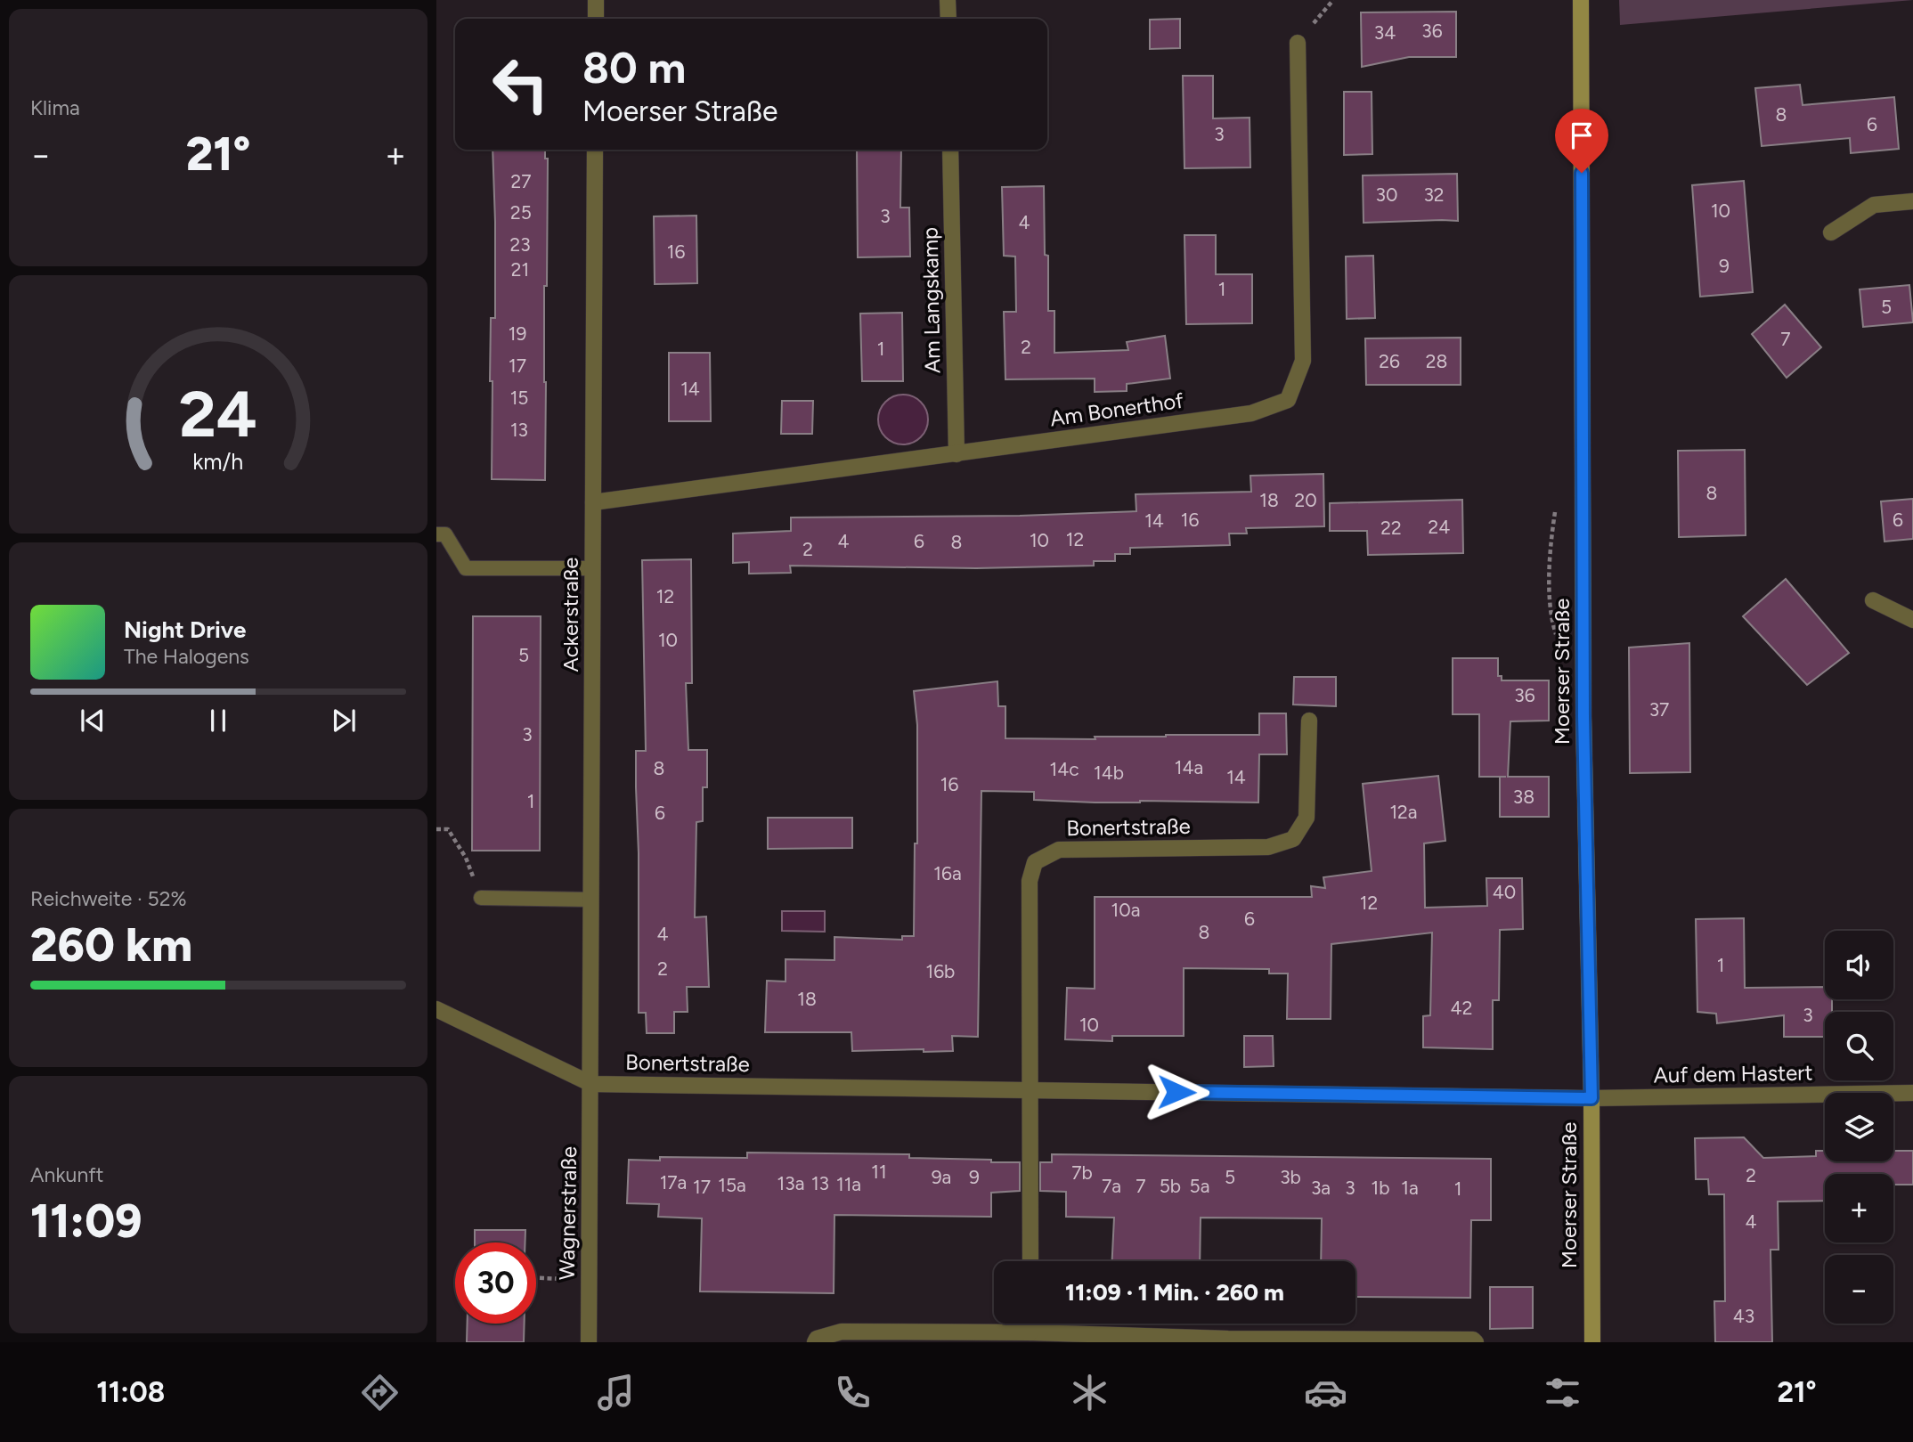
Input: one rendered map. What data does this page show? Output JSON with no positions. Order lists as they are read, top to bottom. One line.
{"streets":{"main road":["Moerser Straße"],"street":["Am Langskamp","Am Bonerthof","Ackerstraße","Bonertstraße","Auf dem Hastert","Wagnerstraße"]},"crossings":[["Am Langskamp","Am Bonerthof"],["Am Bonerthof","Ackerstraße"],["Ackerstraße","Bonertstraße"],["Ackerstraße","Wagnerstraße"],["Moerser Straße","Bonertstraße"],["Moerser Straße","Auf dem Hastert"],["Bonertstraße","Auf dem Hastert"],["Bonertstraße","Wagnerstraße"]],"house_numbers":["36","34","8","6","3","27","30","32","10","25","3","4","23","16","9","21","1","5","19","7","2","1","26","28","17","14","15","13","8","18","20","16","6","14","24","22","12","10","4","6","8","2","12","10","5","36","37","3","14a","8","14c","14b","14","16","38","1","12a","6","16a","40","12","10a","6","8","4","1","2","16b","18","42","3","10","11","7b","2","9a","9","5","3b","17a","13a","13","11a","15a","7a","7","5b","5a","17","3a","3","1b","1a","1","4","43"],"page":{"tile":["Klima",["Reichweite · 52%","260 km"],["Ankunft","11:09"]],"turn":["80 m","Moerser Straße"],"heat":["−","21°","+"],"song":["Night Drive","The Halogens"],"map_buttons":["+","−"],"limit":"30","trip":"11:09 · 1 Min. · 260 m","tabs":["11:08","21°"],"gauge":["24","km/h"]}}
